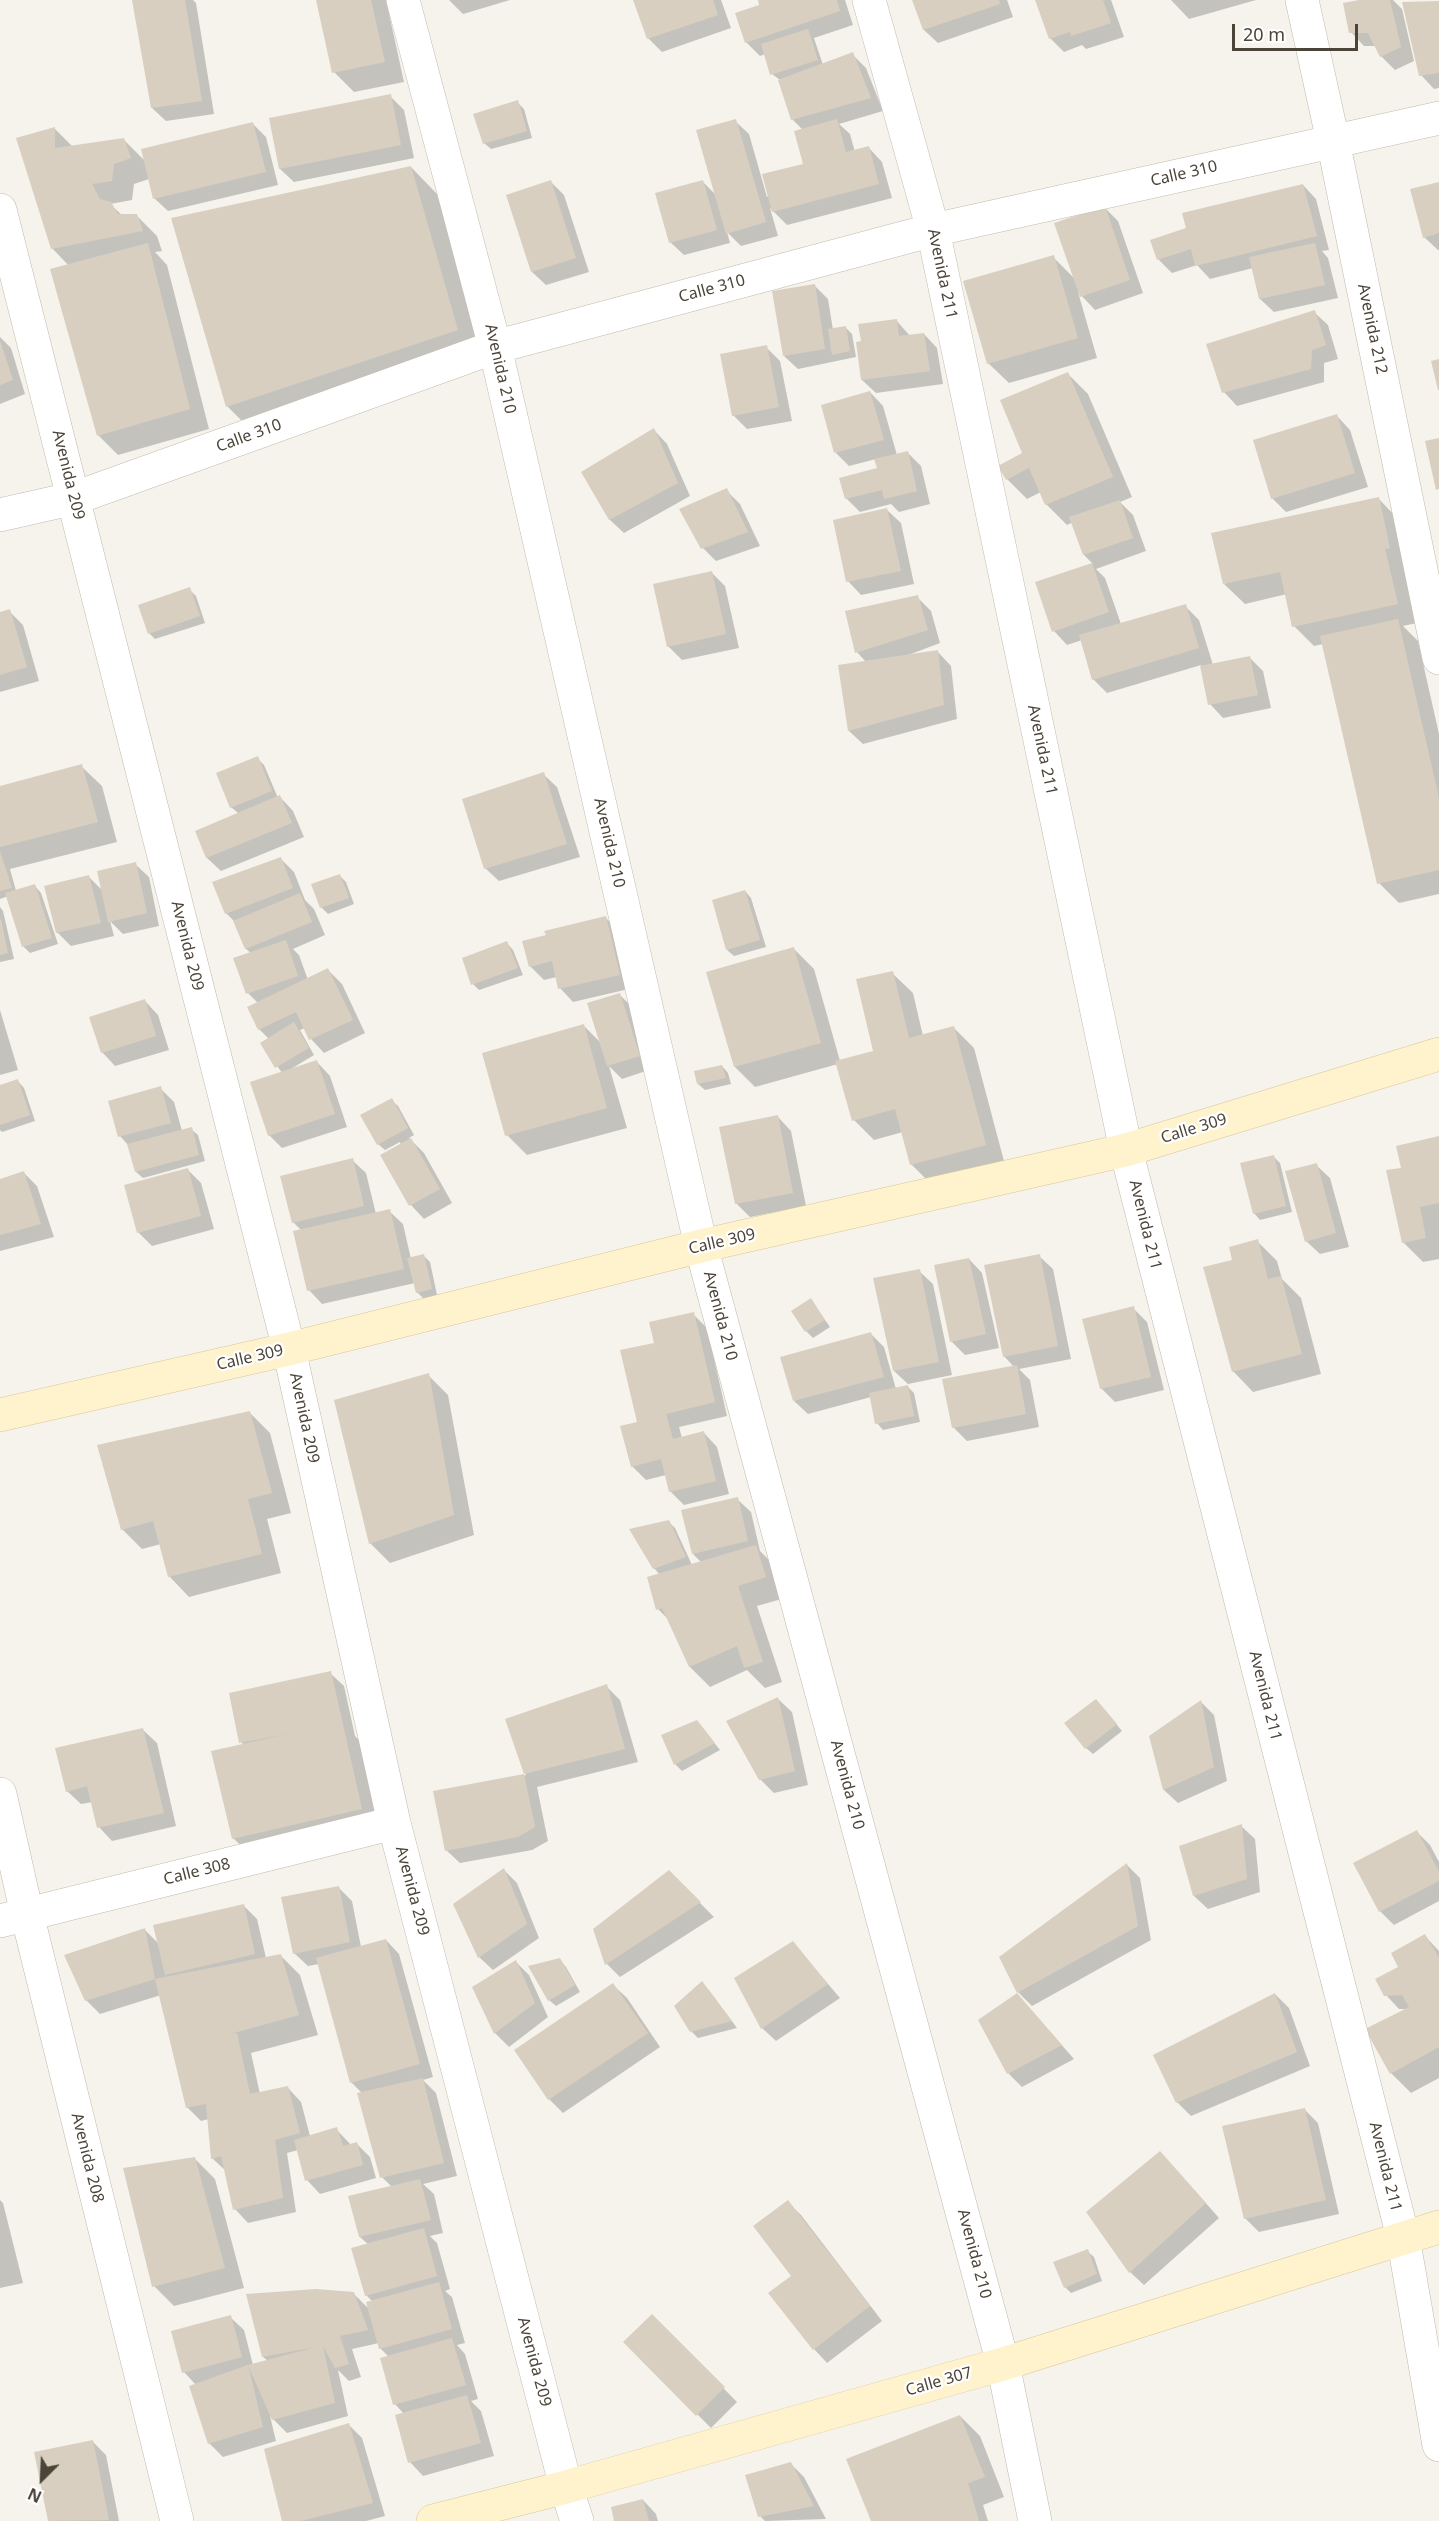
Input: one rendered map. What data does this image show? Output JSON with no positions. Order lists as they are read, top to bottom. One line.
{"streets":{"street":["Calle 310","Avenida 211","Avenida 212","Avenida 210","Avenida 209","Calle 309","Calle 308","Avenida 208","Calle 307"]},"crossings":[["Calle 310","Avenida 211"],["Calle 310","Avenida 212"],["Calle 310","Avenida 210"],["Calle 310","Avenida 209"],["Avenida 211","Calle 309"],["Avenida 211","Calle 307"],["Avenida 210","Calle 309"],["Avenida 210","Calle 307"],["Avenida 209","Calle 309"],["Avenida 209","Calle 308"],["Avenida 209","Calle 307"],["Calle 308","Avenida 208"]],"scale_bar":"20 m","north":"bottom left"}
